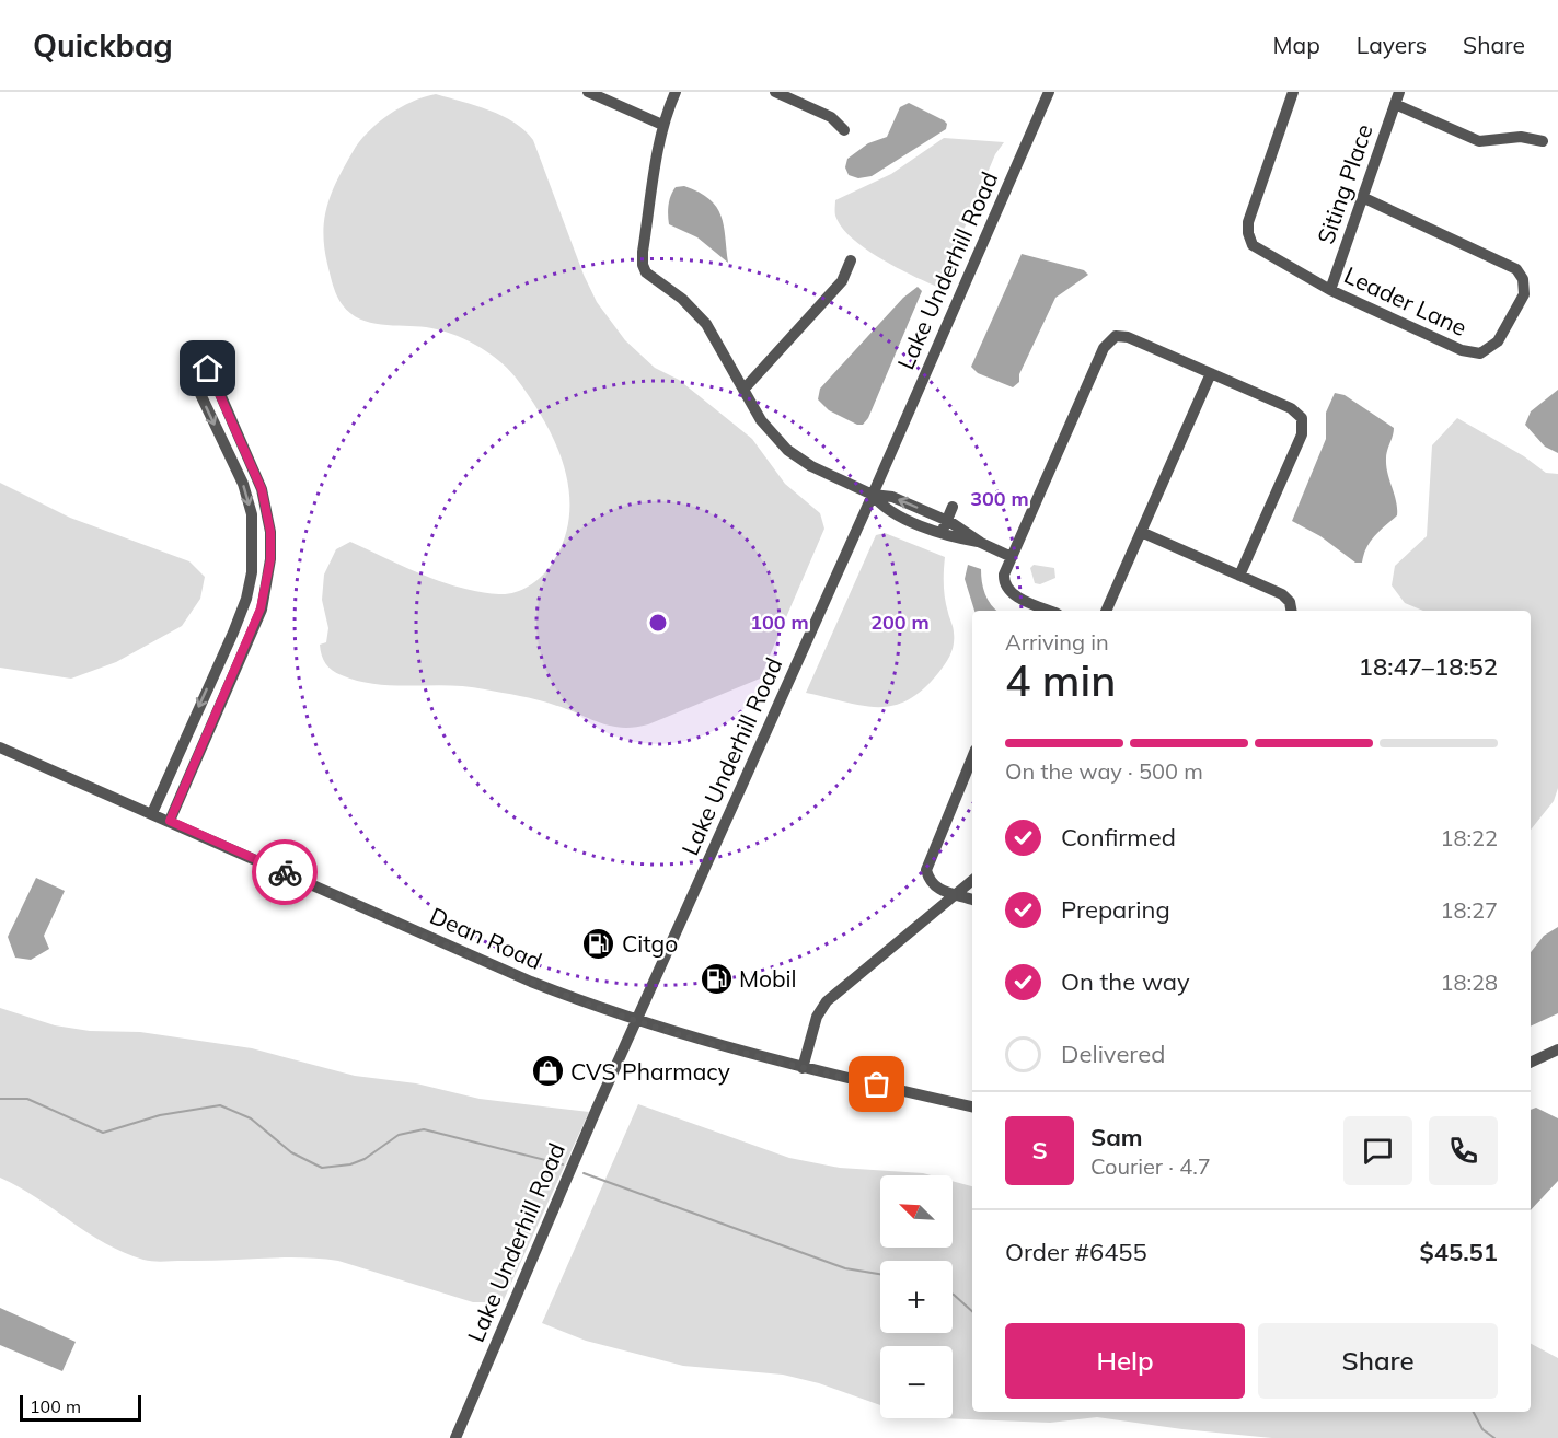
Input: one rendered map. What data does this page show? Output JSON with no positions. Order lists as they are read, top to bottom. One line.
{"streets":{"street":["Siting Place","Lake Underhill Road","Leader Lane","Dean Road"]},"crossings":[["Siting Place","Leader Lane"],["Lake Underhill Road","Dean Road"]],"places":{"fuel station":["Citgo","Mobil"],"shop":["CVS Pharmacy"]},"scale_bar":"100 m","north":"top left","page":{"header":"Quickbag","nav":["Map","Layers","Share"],"heading":["4 min","Arriving in","18:47–18:52"],"panel":["Sam","Courier · 4.7","Order #6455","$45.51"],"bar":"On the way · 500 m","list":[["Confirmed","18:22"],["Preparing","18:27"],["On the way","18:28"],"Delivered"],"round":"S","map_buttons":["+","−"],"buttons":["Help","Share"],"scale":"100 m"},"rings":["300 m","100 m","200 m"]}
